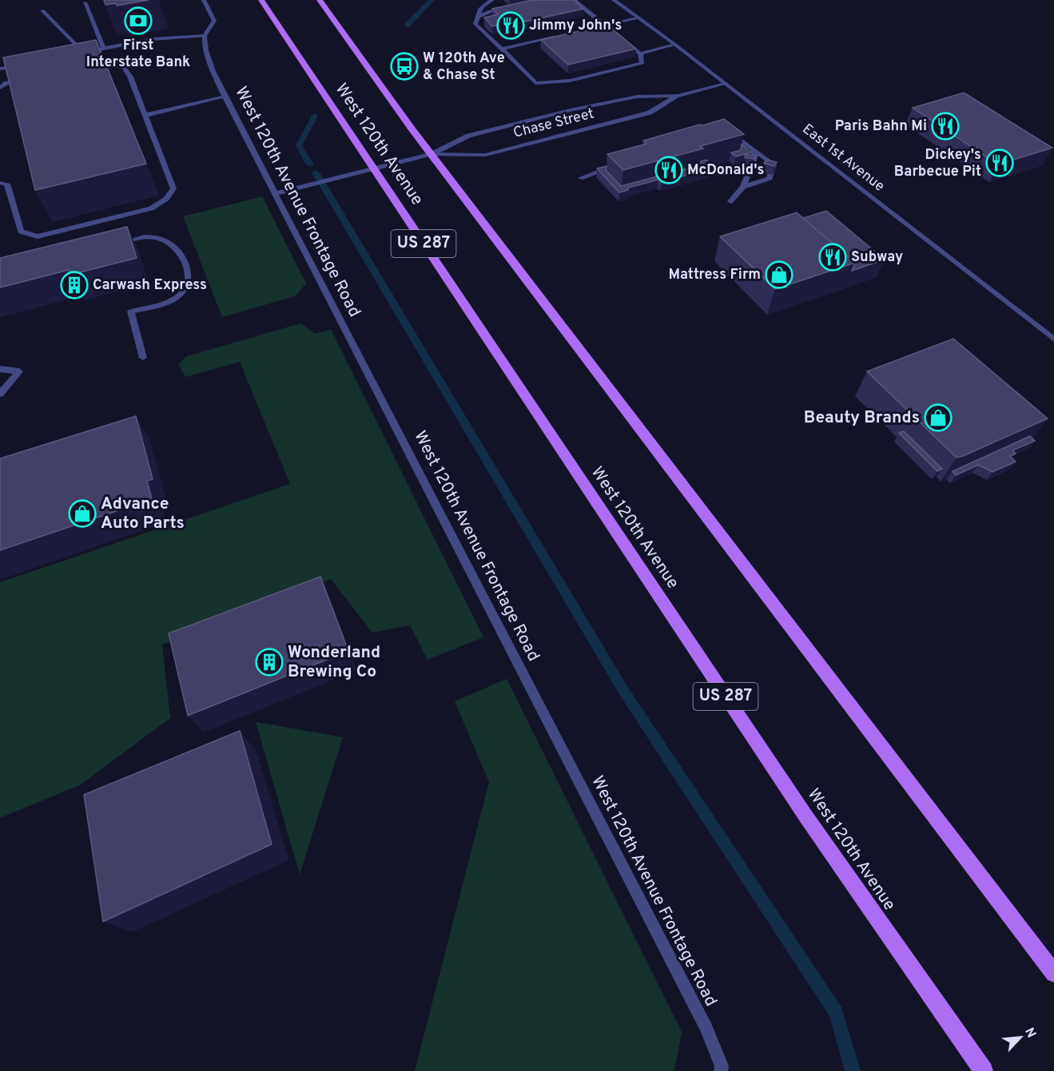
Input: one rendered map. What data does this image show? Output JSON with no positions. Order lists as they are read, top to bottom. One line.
{"streets":{"main road":["West 120th Avenue","US 287"],"street":["Chase Street","East 1st Avenue","West 120th Avenue Frontage Road"]},"crossings":[["Chase Street","West 120th Avenue"],["Chase Street","East 1st Avenue"],["Chase Street","West 120th Avenue Frontage Road"]],"places":{"bank":["First Interstate Bank"],"restaurant":["Jimmy John's","Paris Bahn Mi","Dickey's Barbecue Pit","McDonald's","Subway"],"bus stop":["W 120th Ave & Chase St"],"shop":["Mattress Firm","Beauty Brands","Advance Auto Parts"],"building":["Carwash Express","Wonderland Brewing Co"]},"north":"top right"}
